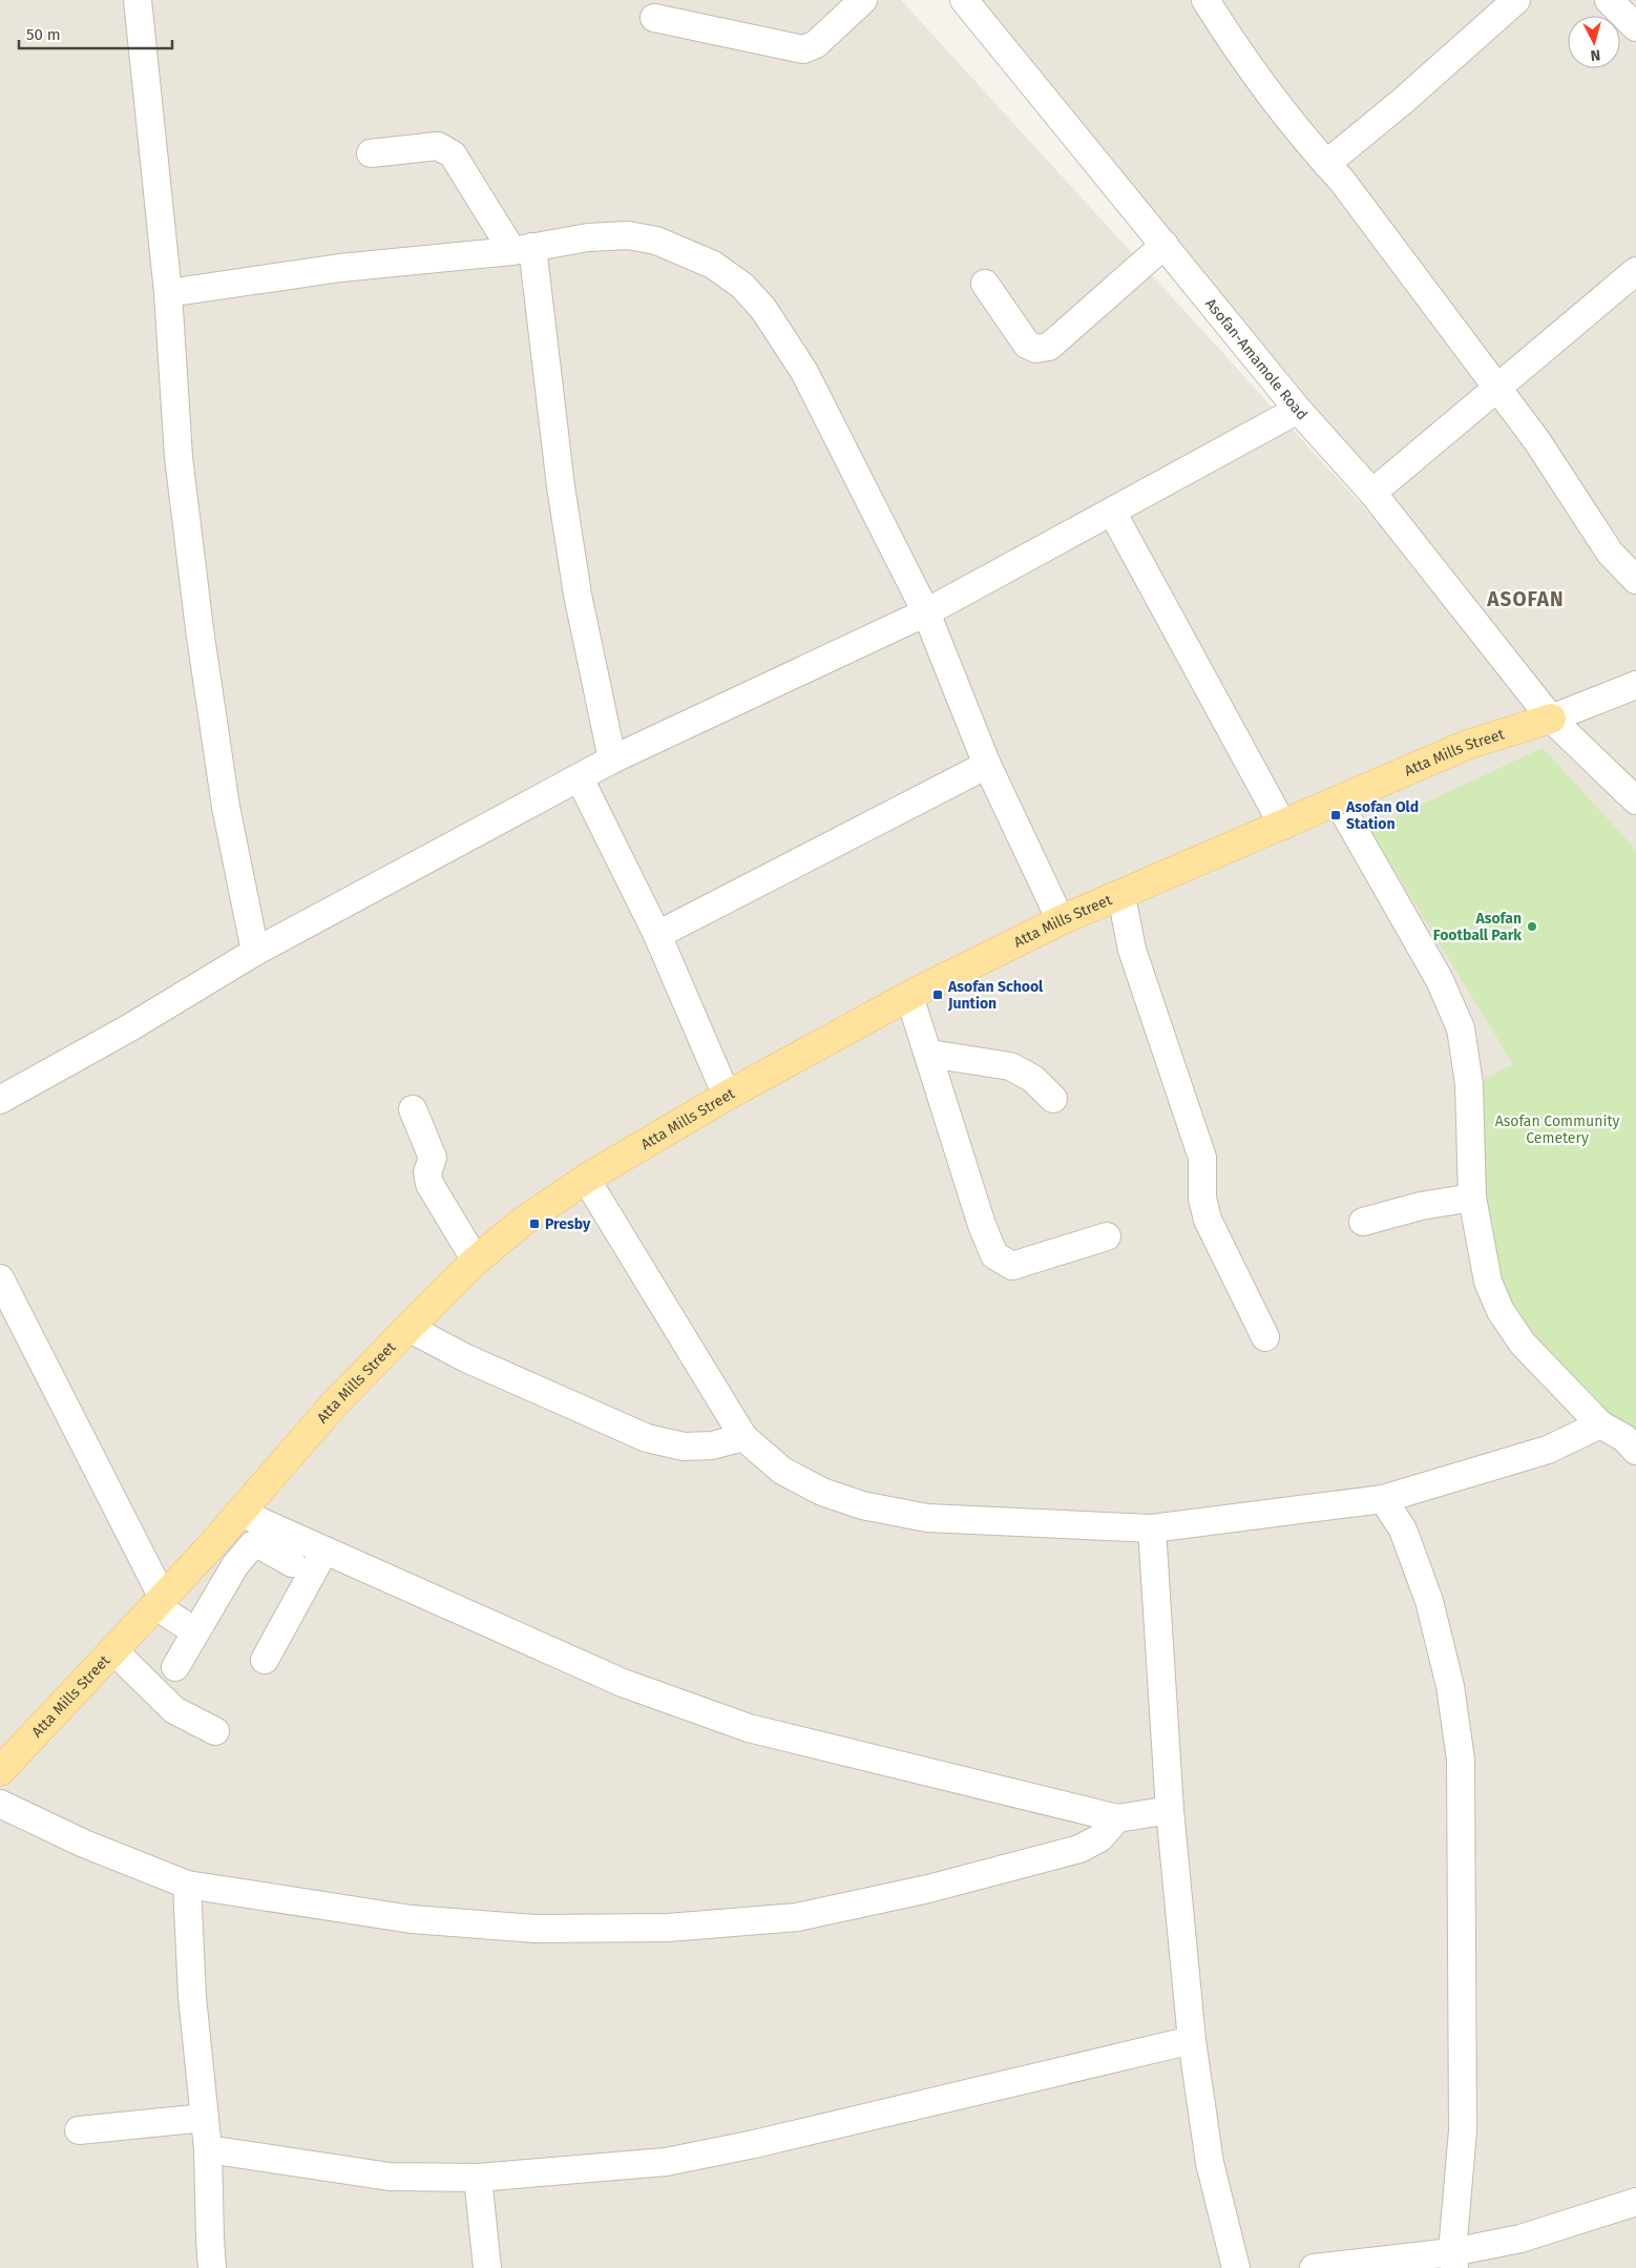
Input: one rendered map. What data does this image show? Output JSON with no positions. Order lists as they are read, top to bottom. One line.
{"streets":{"main road":["Atta Mills Street"],"street":["Asofan-Amamole Road"]},"crossings":[["Asofan-Amamole Road","Atta Mills Street"]],"districts":["ASOFAN"],"parks":["Asofan Community Cemetery"],"places":{"transit":["Asofan Old Station","Asofan School Juntion","Presby"],"other":["Asofan Football Park"]},"scale_bar":"50 m","north":"bottom"}
